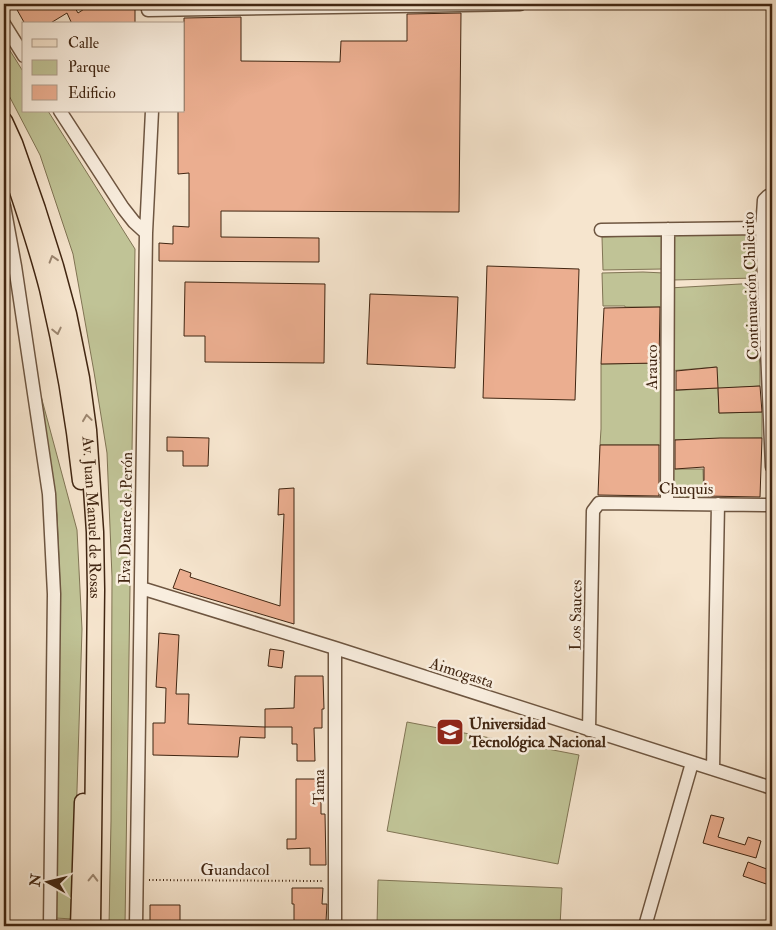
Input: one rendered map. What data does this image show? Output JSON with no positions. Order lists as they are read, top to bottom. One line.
{"streets":{"main road":["Av. Juan Manuel de Rosas"],"street":["Continuación Chilecito","Arauco","Chuquis","Eva Duarte de Perón","Los Sauces","Aimogasta","Tama"],"path":["Guandacol"]},"crossings":[["Arauco","Chuquis"],["Chuquis","Los Sauces"],["Eva Duarte de Perón","Aimogasta"],["Eva Duarte de Perón","Guandacol"],["Los Sauces","Aimogasta"],["Aimogasta","Tama"],["Tama","Guandacol"]],"places":{"school or university":["Universidad Tecnológica Nacional"]},"legend":["Calle","Parque","Edificio"],"north":"left"}
